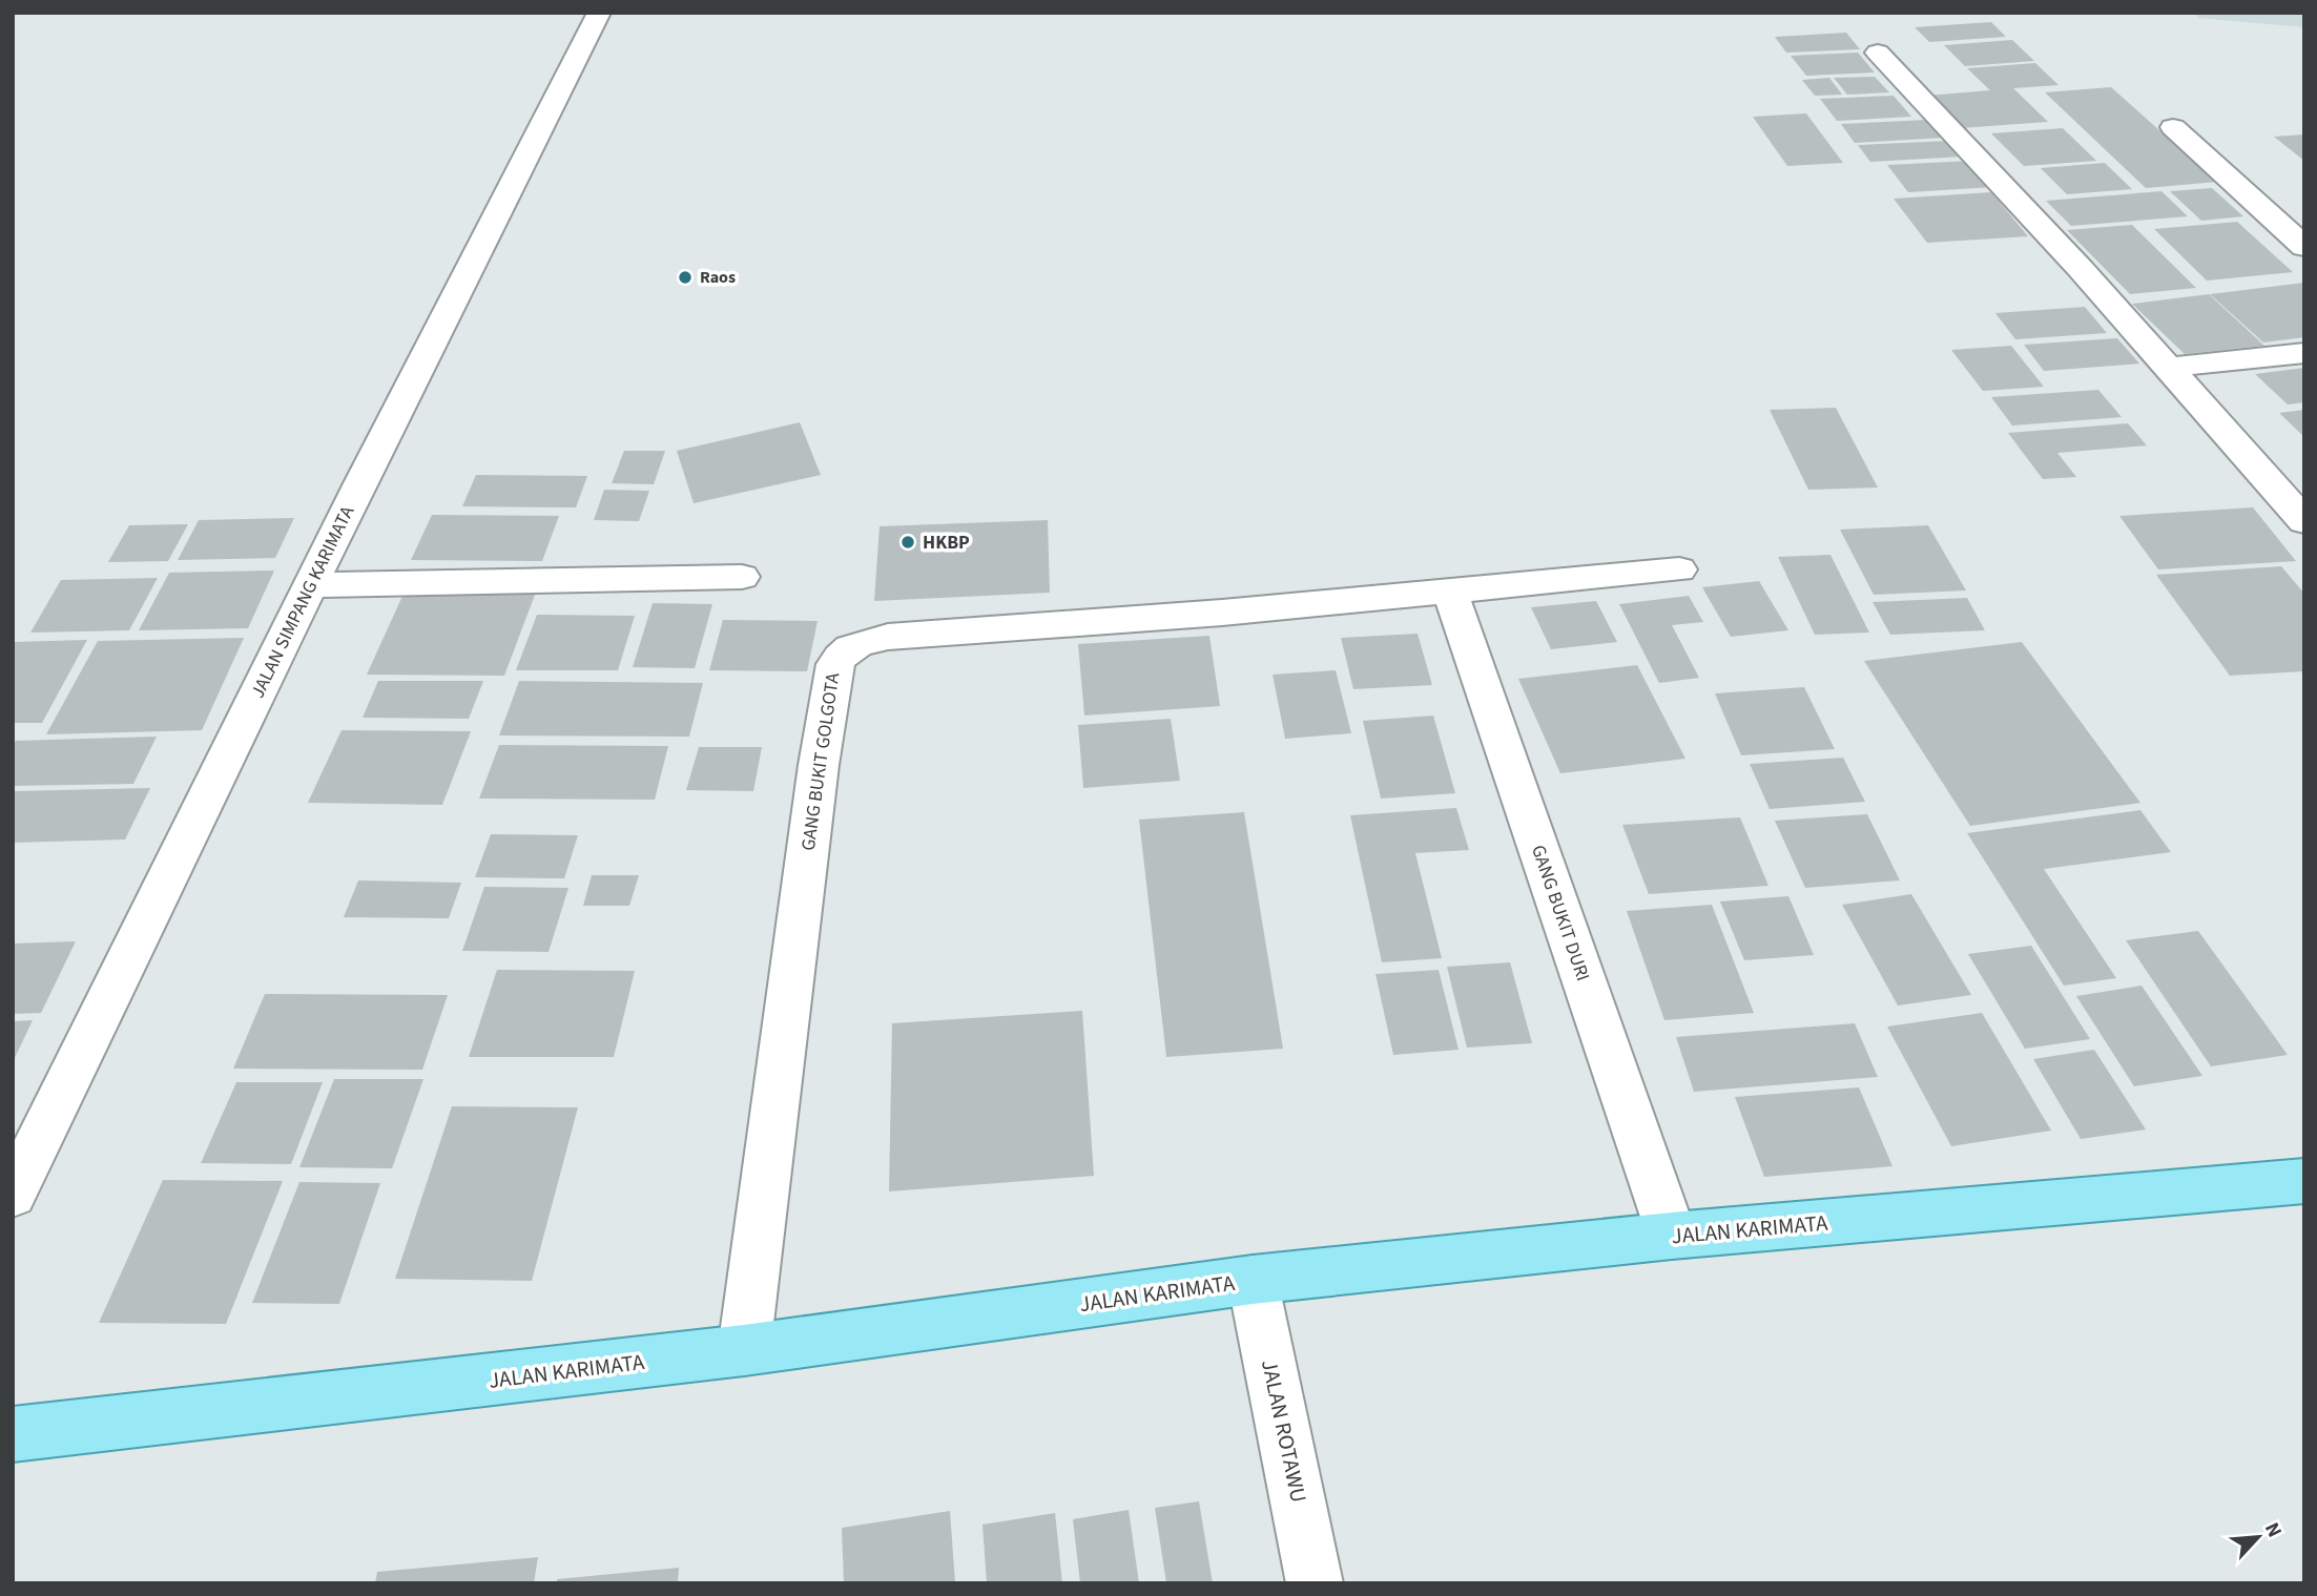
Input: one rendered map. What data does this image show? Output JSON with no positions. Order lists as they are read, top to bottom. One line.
{"streets":{"main road":["JALAN KARIMATA"],"street":["JALAN SIMPANG KARIMATA","GANG BUKIT GOLGOTA","GANG BUKIT DURI","JALAN ROTAWU"]},"crossings":[["GANG BUKIT GOLGOTA","GANG BUKIT DURI"],["GANG BUKIT GOLGOTA","JALAN KARIMATA"],["GANG BUKIT DURI","JALAN KARIMATA"],["JALAN KARIMATA","JALAN ROTAWU"]],"places":["Raos","HKBP"],"north":"top right"}
